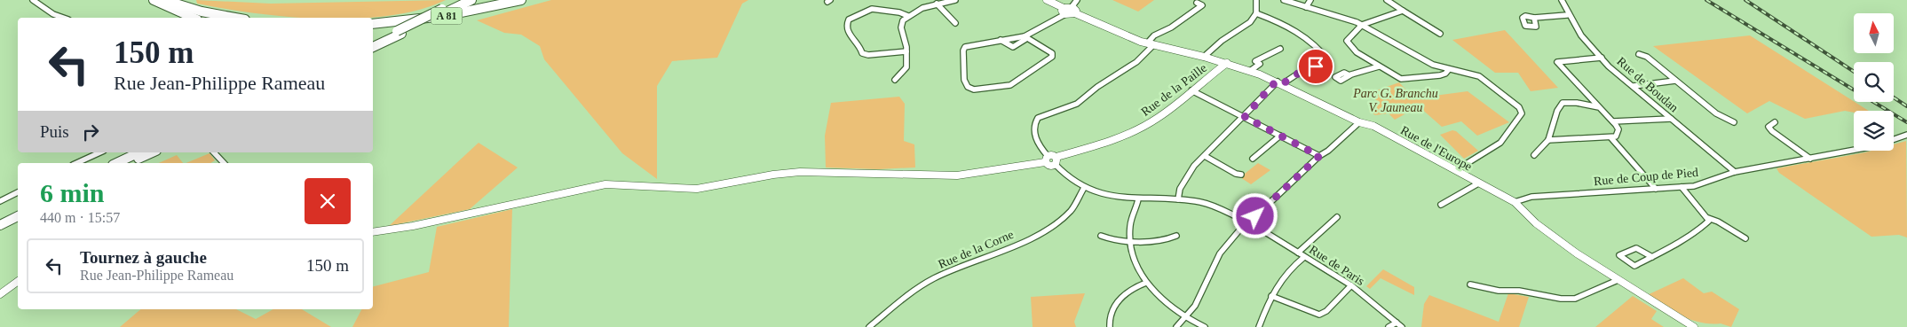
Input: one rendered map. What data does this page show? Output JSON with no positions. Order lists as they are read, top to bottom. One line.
{"streets":{"highway":["A 81"],"street":["Rue de Boudan","Rue de la Paille","Rue de l'Europe","Rue de Coup de Pied","Rue de la Corne","Rue de Paris"]},"crossings":[["Rue de Boudan","Rue de Coup de Pied"],["Rue de la Paille","Rue de l'Europe"],["Rue de l'Europe","Rue de Coup de Pied"]],"parks":["Parc G. Branchu V. Jauneau"],"north":"top","page":{"turn":["150 m","Rue Jean-Philippe Rameau"],"then":"Puis","heading":["6 min","440 m · 15:57"],"list":[{"name":"Tournez à gauche","note":"Rue Jean-Philippe Rameau","value":"150 m"}]}}
